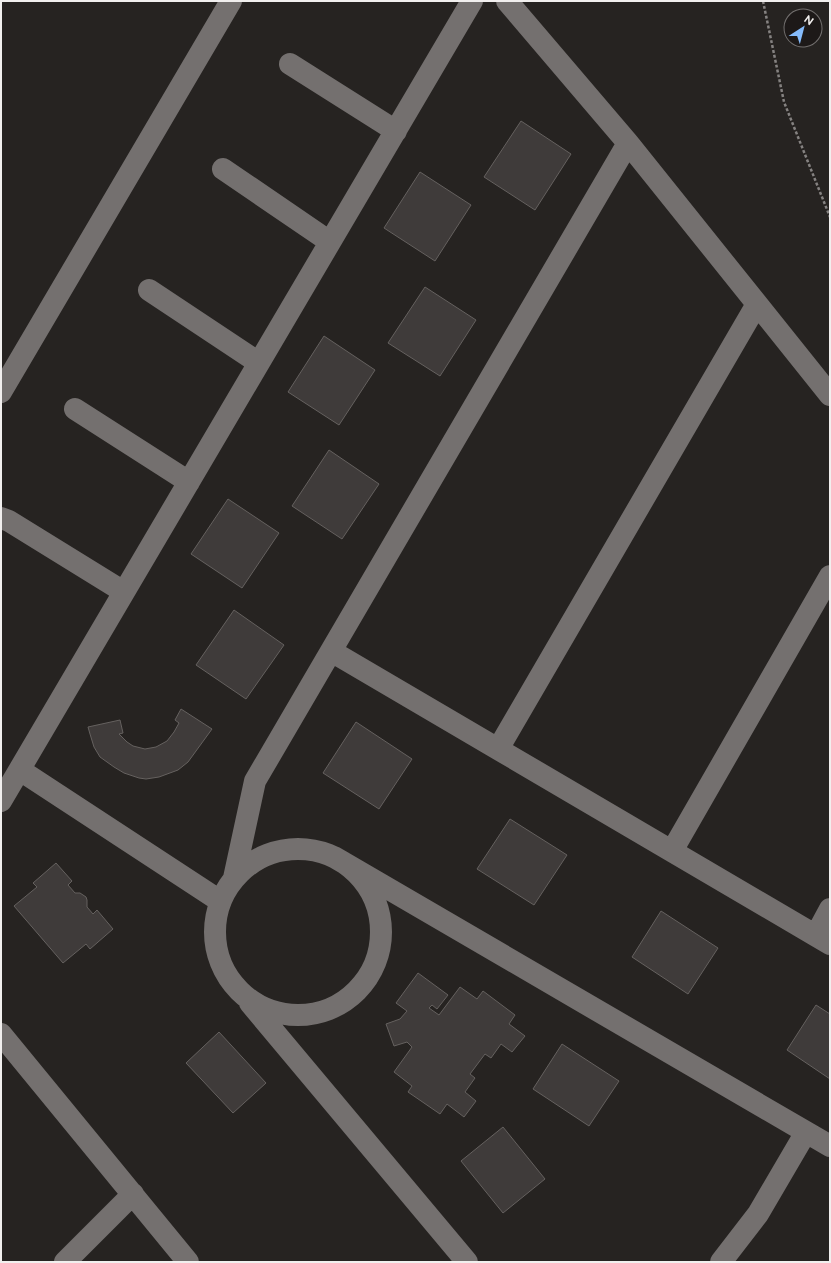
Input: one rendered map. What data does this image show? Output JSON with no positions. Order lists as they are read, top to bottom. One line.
{"north":"top right"}
